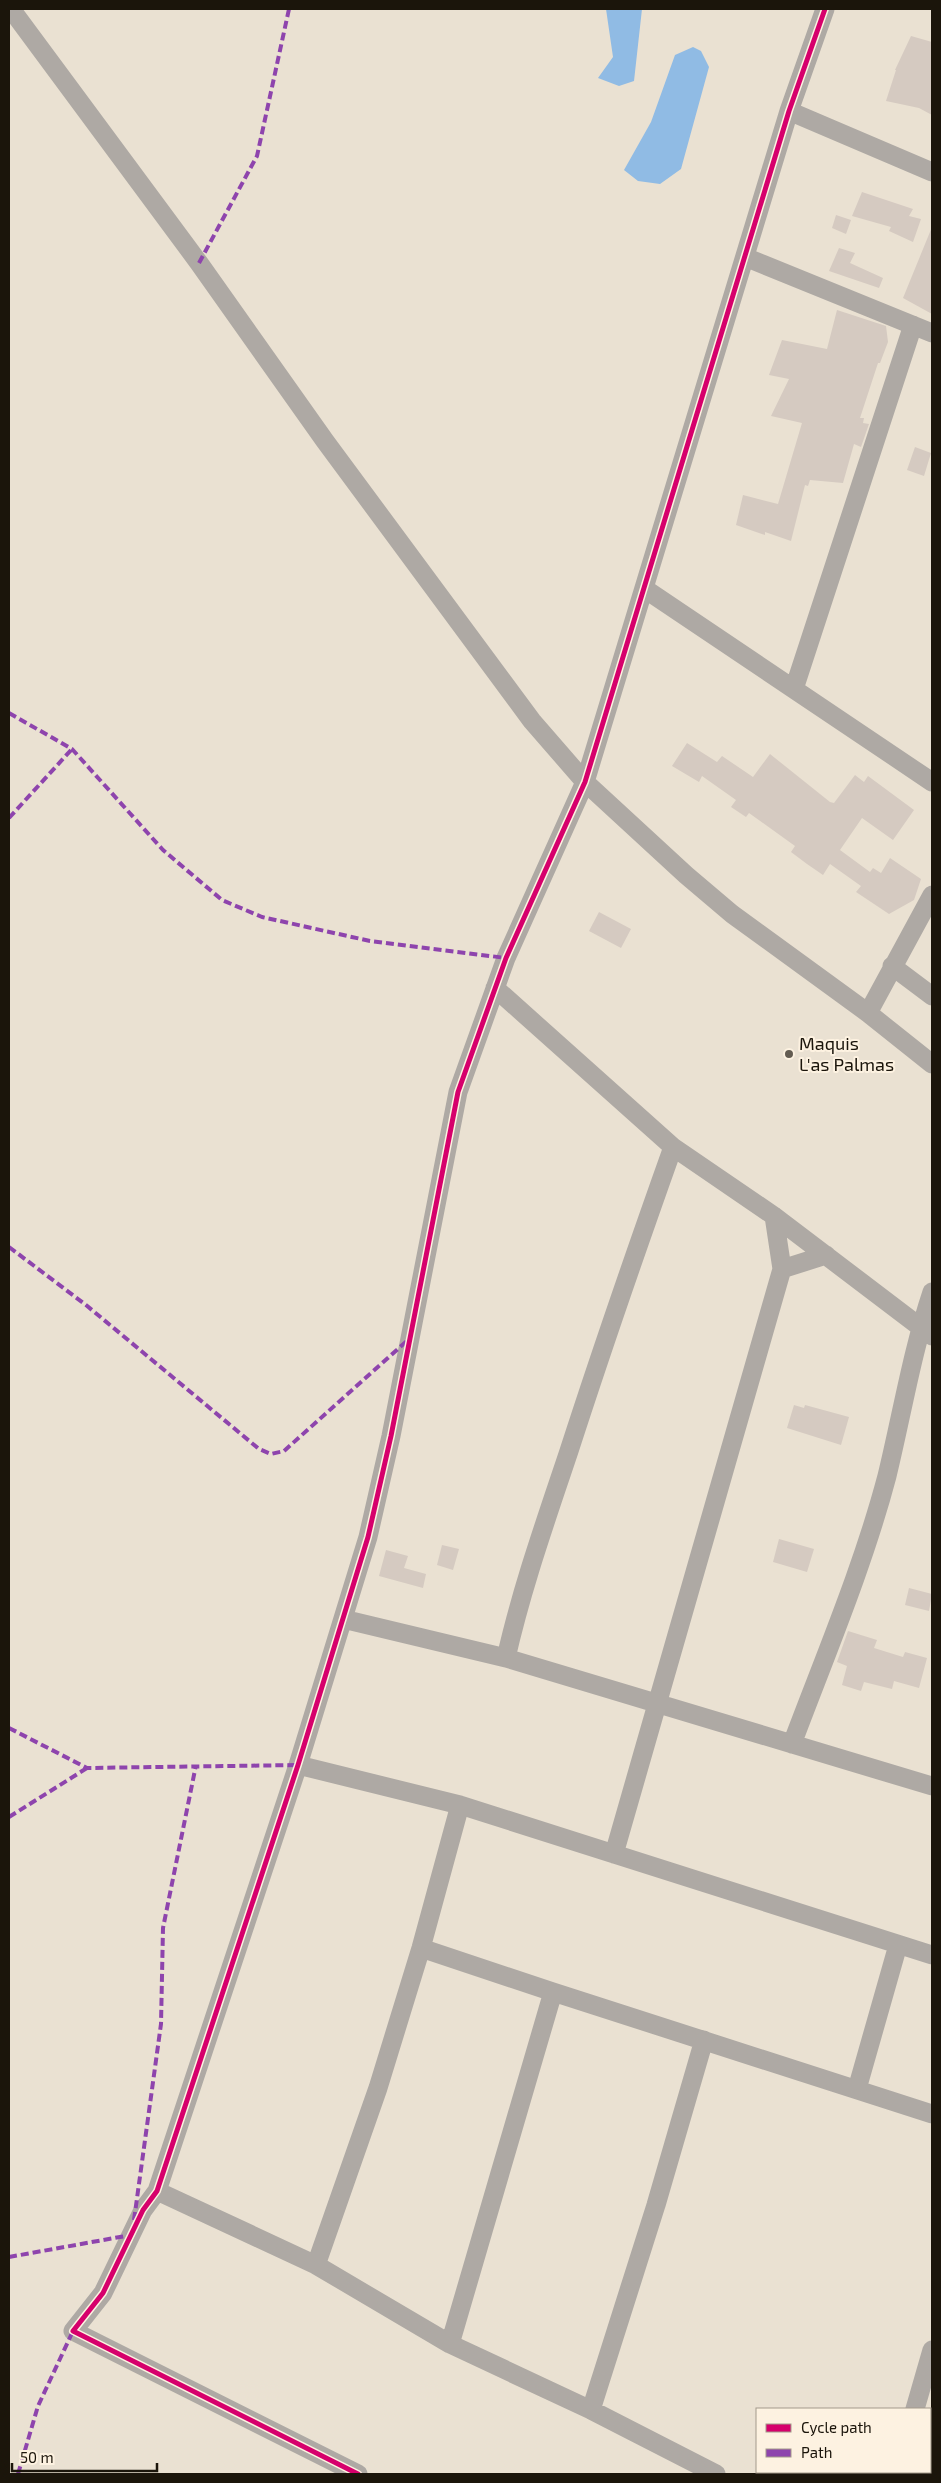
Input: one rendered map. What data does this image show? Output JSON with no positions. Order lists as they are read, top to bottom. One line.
{"places":["Maquis L'as Palmas"],"legend":["Cycle path","Path"],"scale_bar":"50 m"}
